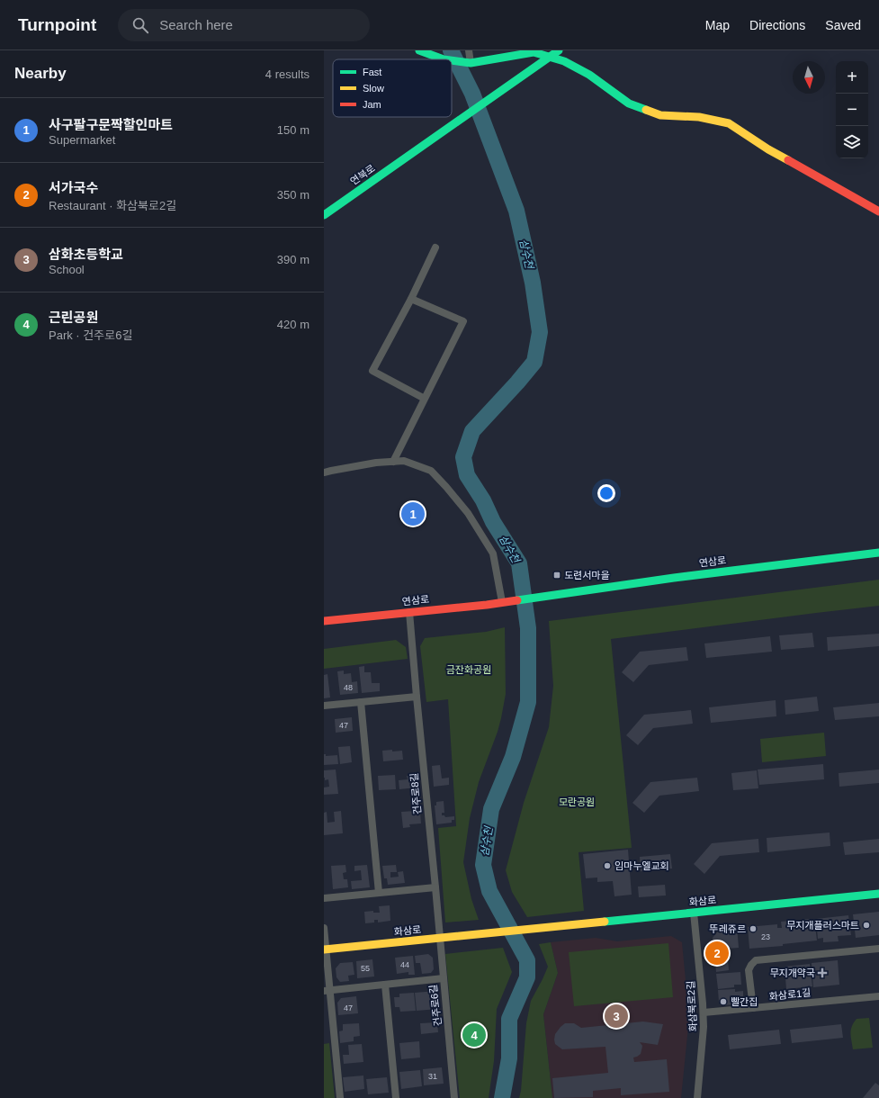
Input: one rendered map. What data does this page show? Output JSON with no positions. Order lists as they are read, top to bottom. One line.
{"streets":{"street":["연북로","연삼로","건주로8길","화삼로","화삼로1길","건주로6길","화삼북로2길"]},"crossings":[["연삼로","건주로8길"],["건주로8길","화삼로"],["건주로8길","건주로6길"],["화삼로","화삼북로2길"],["화삼로1길","화삼북로2길"]],"water":["삼수천"],"parks":["금잔화공원","모란공원"],"places":{"transit":["도련서마을"],"other":["임마누엘교회","무지개플러스마트","뚜레쥬르","빨간집"],"health":["무지개약국"]},"house_numbers":["48","47","23","44","55","47","31"],"legend":["Fast","Slow","Jam"],"north":"bottom","page":{"header":"Turnpoint","search":"Search here","nav":["Map","Directions","Saved"],"heading":["Nearby","4 results"],"map_buttons":["+","−"],"list":[{"mark":"1","name":"사구팔구문짝할인마트","note":"Supermarket","value":"150 m"},{"mark":"2","name":"서가국수","note":"Restaurant · 화삼북로2길","value":"350 m"},{"mark":"3","name":"삼화초등학교","note":"School","value":"390 m"},{"mark":"4","name":"근린공원","note":"Park · 건주로6길","value":"420 m"}],"pins":["1","2","3","4"]}}
